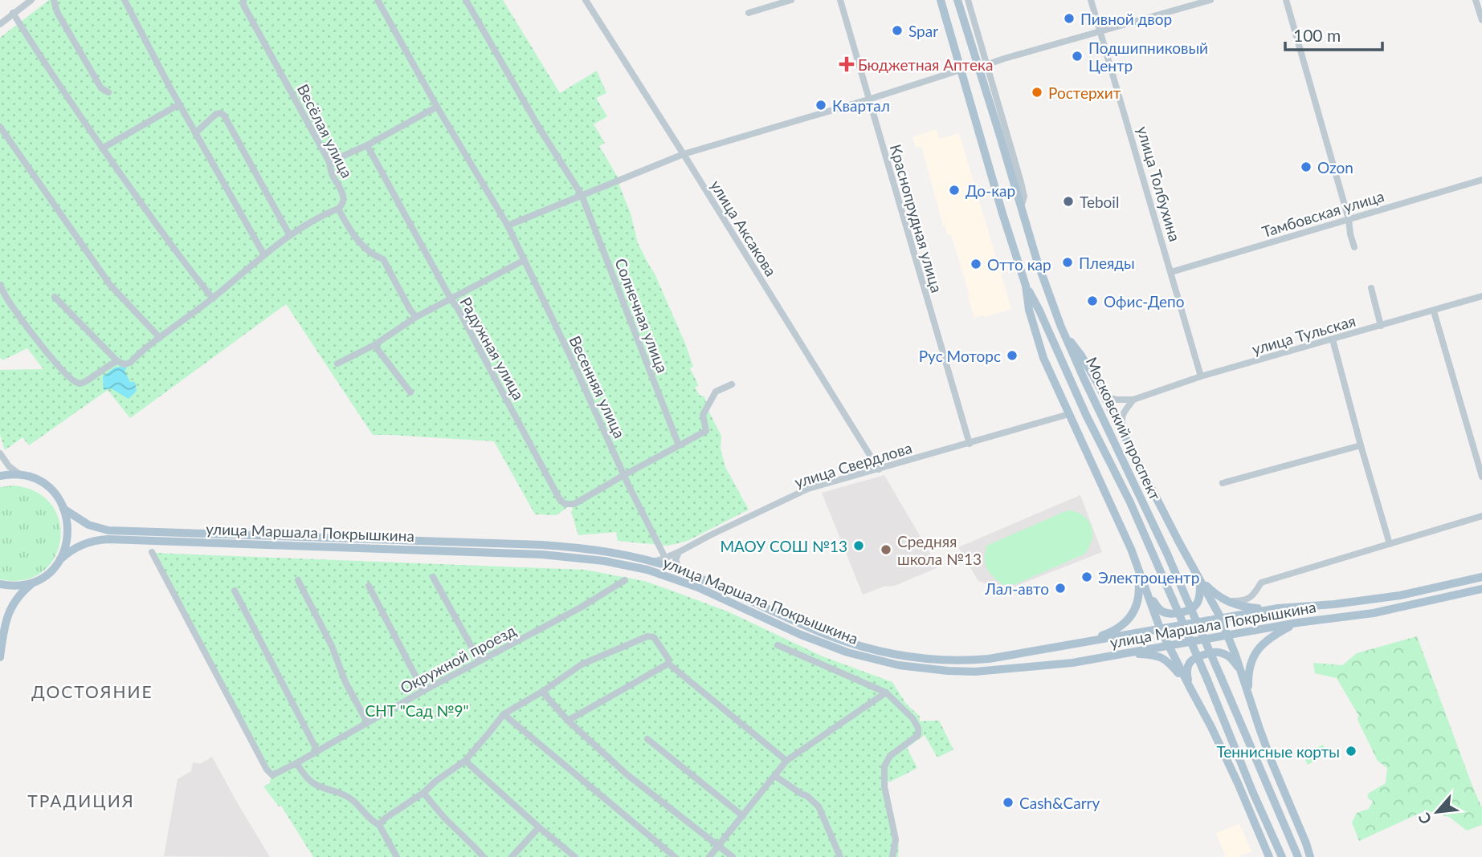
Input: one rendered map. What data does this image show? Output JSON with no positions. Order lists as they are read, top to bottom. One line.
{"streets":{"main road":["Московский проспект","улица Маршала Покрышкина"],"street":["Весёлая улица","улица Толбухина","Тамбовская улица","Краснопрудная улица","улица Аксакова","Солнечная улица","улица Тульская","Радужная улица","Весенняя улица","улица Свердлова","Окружной проезд"]},"crossings":[["улица Толбухина","Тамбовская улица"],["улица Толбухина","улица Тульская"],["Краснопрудная улица","улица Свердлова"],["улица Аксакова","улица Свердлова"],["Радужная улица","Весенняя улица"],["Весенняя улица","улица Свердлова"],["улица Свердлова","улица Маршала Покрышкина"]],"districts":["ДОСТОЯНИЕ","ТРАДИЦИЯ"],"parks":["СНТ \"Сад №9\""],"places":{"other":["Пивной двор","Spar","Подшипниковый Центр","Ростерхит","Квартал","Ozon","До-кар","Teboil","Плеяды","Отто кар","Офис-Депо","Рус Моторс","МАОУ СОШ №13","Средняя школа №13","Электроцентр","Лал-авто","Теннисные корты","Cash&Carry"],"health":["Бюджетная Аптека"]},"scale_bar":"100 m","north":"bottom left"}
